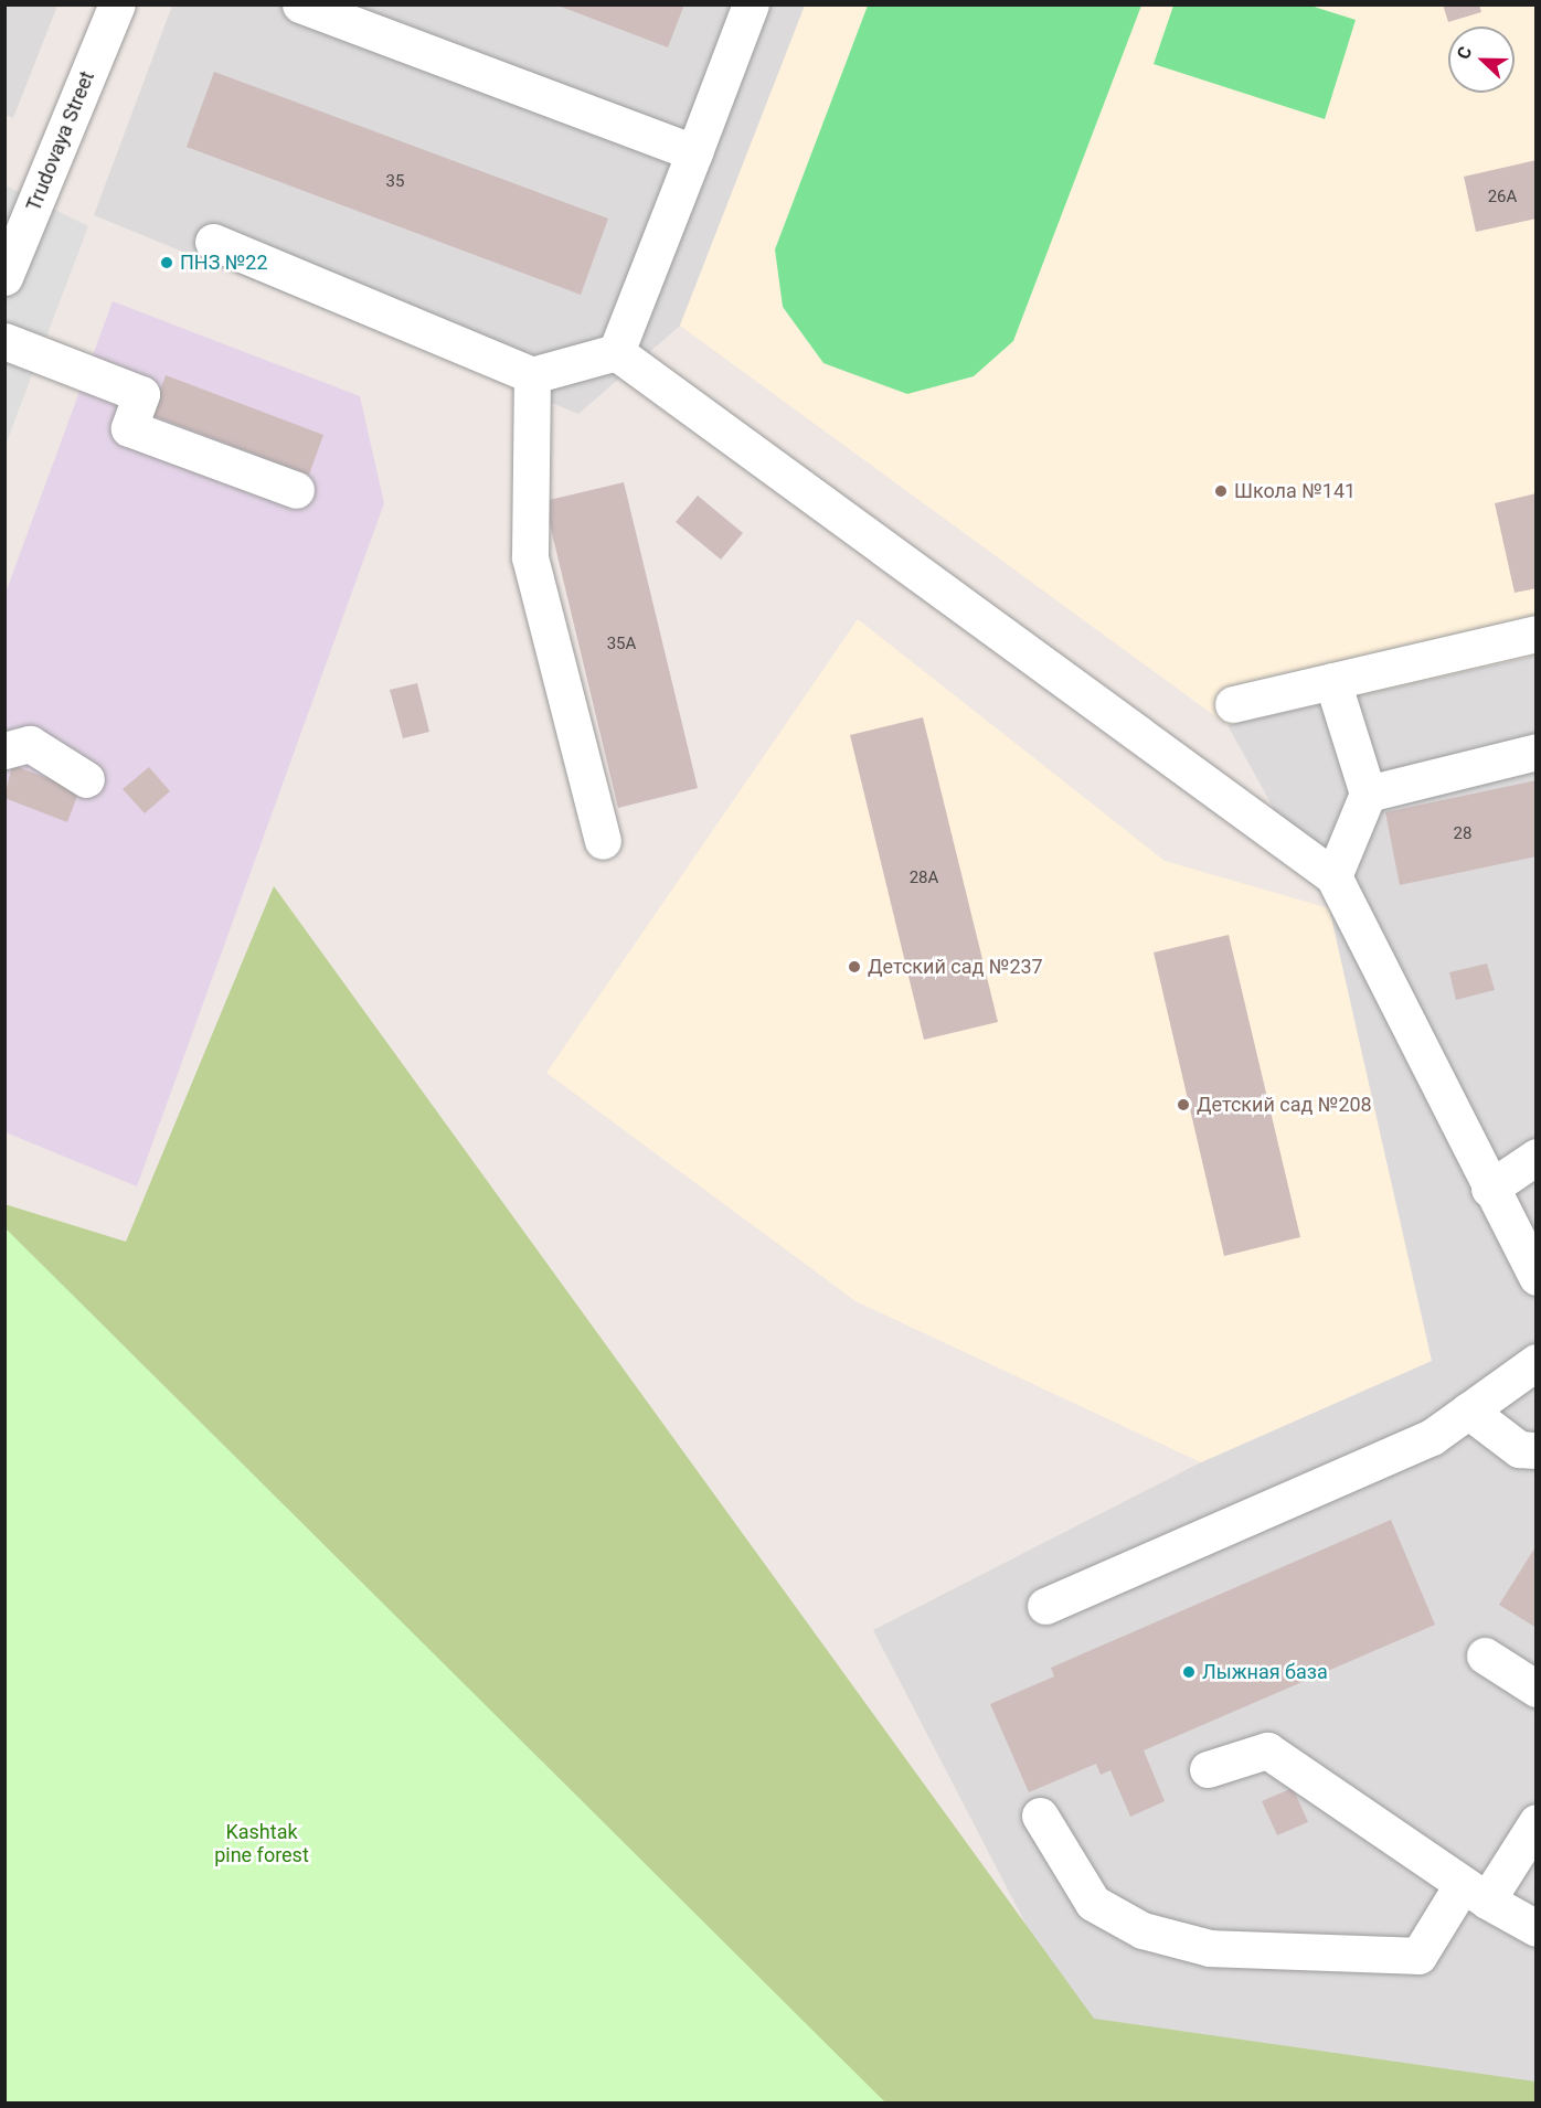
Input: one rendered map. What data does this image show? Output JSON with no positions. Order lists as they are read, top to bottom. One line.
{"streets":{"street":["Trudovaya Street"]},"parks":["Kashtak pine forest"],"places":["ПНЗ №22","Школа №141","Детский сад №237","Детский сад №208","Лыжная база"],"house_numbers":["35","26А","35А","28","28А"],"north":"left"}
